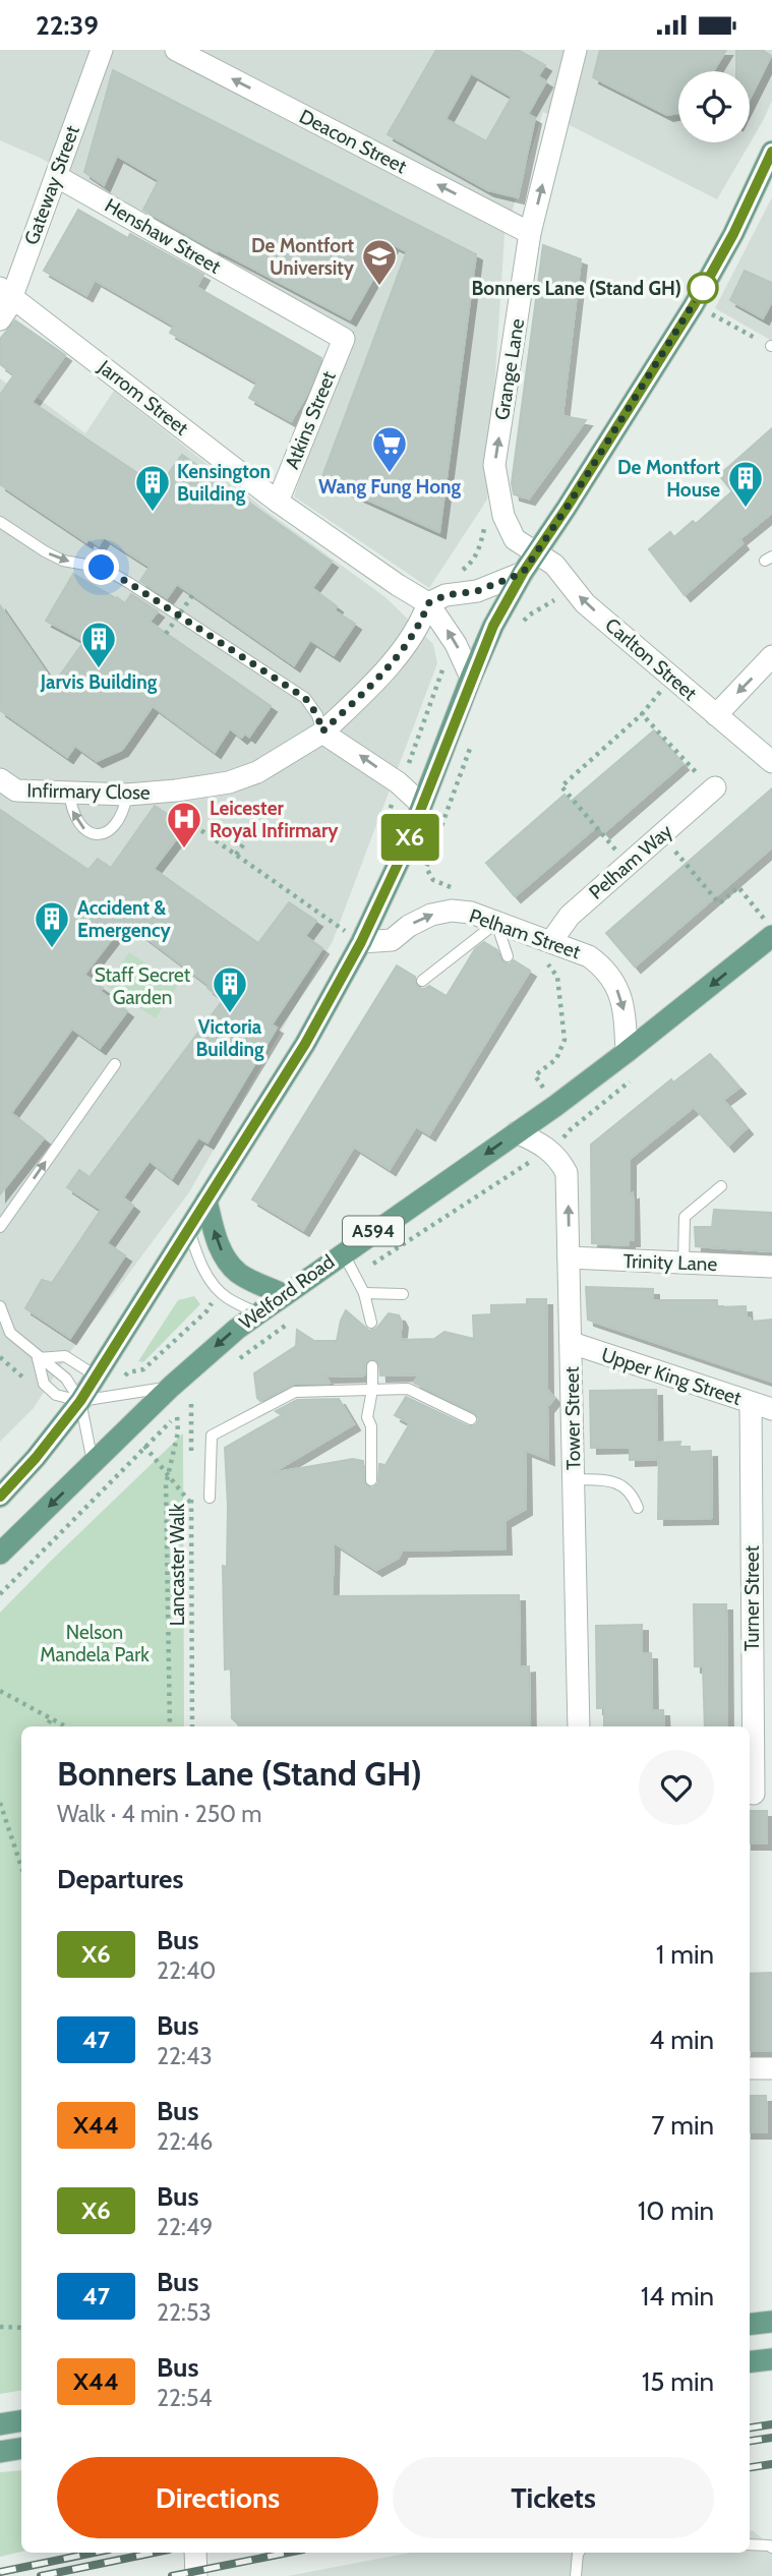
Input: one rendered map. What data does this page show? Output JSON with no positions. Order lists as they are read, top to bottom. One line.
{"streets":{"main road":["A594","Welford Road"],"street":["Deacon Street","Gateway Street","Henshaw Street","Grange Lane","Jarrom Street","Atkins Street","Carlton Street","Infirmary Close","Pelham Way","Pelham Street","Trinity Lane","Upper King Street","Tower Street","Turner Street"],"path":["Lancaster Walk"]},"crossings":[["Deacon Street","Grange Lane"],["Gateway Street","Henshaw Street"],["Gateway Street","Jarrom Street"],["Henshaw Street","Atkins Street"],["Grange Lane","Carlton Street"],["Jarrom Street","Atkins Street"],["Jarrom Street","Infirmary Close"],["Pelham Way","Pelham Street"],["Pelham Street","Welford Road"],["Trinity Lane","Tower Street"],["Welford Road","Tower Street"],["Upper King Street","Tower Street"],["Upper King Street","Turner Street"]],"one_way":["Deacon Street","Grange Lane","Carlton Street"],"parks":["Staff Secret Garden","Nelson Mandela Park"],"places":{"school or university":["De Montfort University"],"other":["Bonners Lane (Stand GH)"],"supermarket":["Wang Fung Hong"],"building":["De Montfort House","Kensington Building","Jarvis Building","Accident & Emergency","Victoria Building"],"hospital":["Leicester Royal Infirmary"]},"lines":["bus line X6"],"page":{"status":"22:39","on_map":"X6","heading":[["Bonners Lane (Stand GH)","Walk · 4 min · 250 m"],"Departures"],"list":[{"mark":"X6","name":"Bus","note":"22:40","value":"1 min"},{"mark":"47","name":"Bus","note":"22:43","value":"4 min"},{"mark":"X44","name":"Bus","note":"22:46","value":"7 min"},{"mark":"X6","name":"Bus","note":"22:49","value":"10 min"},{"mark":"47","name":"Bus","note":"22:53","value":"14 min"},{"mark":"X44","name":"Bus","note":"22:54","value":"15 min"}],"buttons":["Directions","Tickets"]}}
